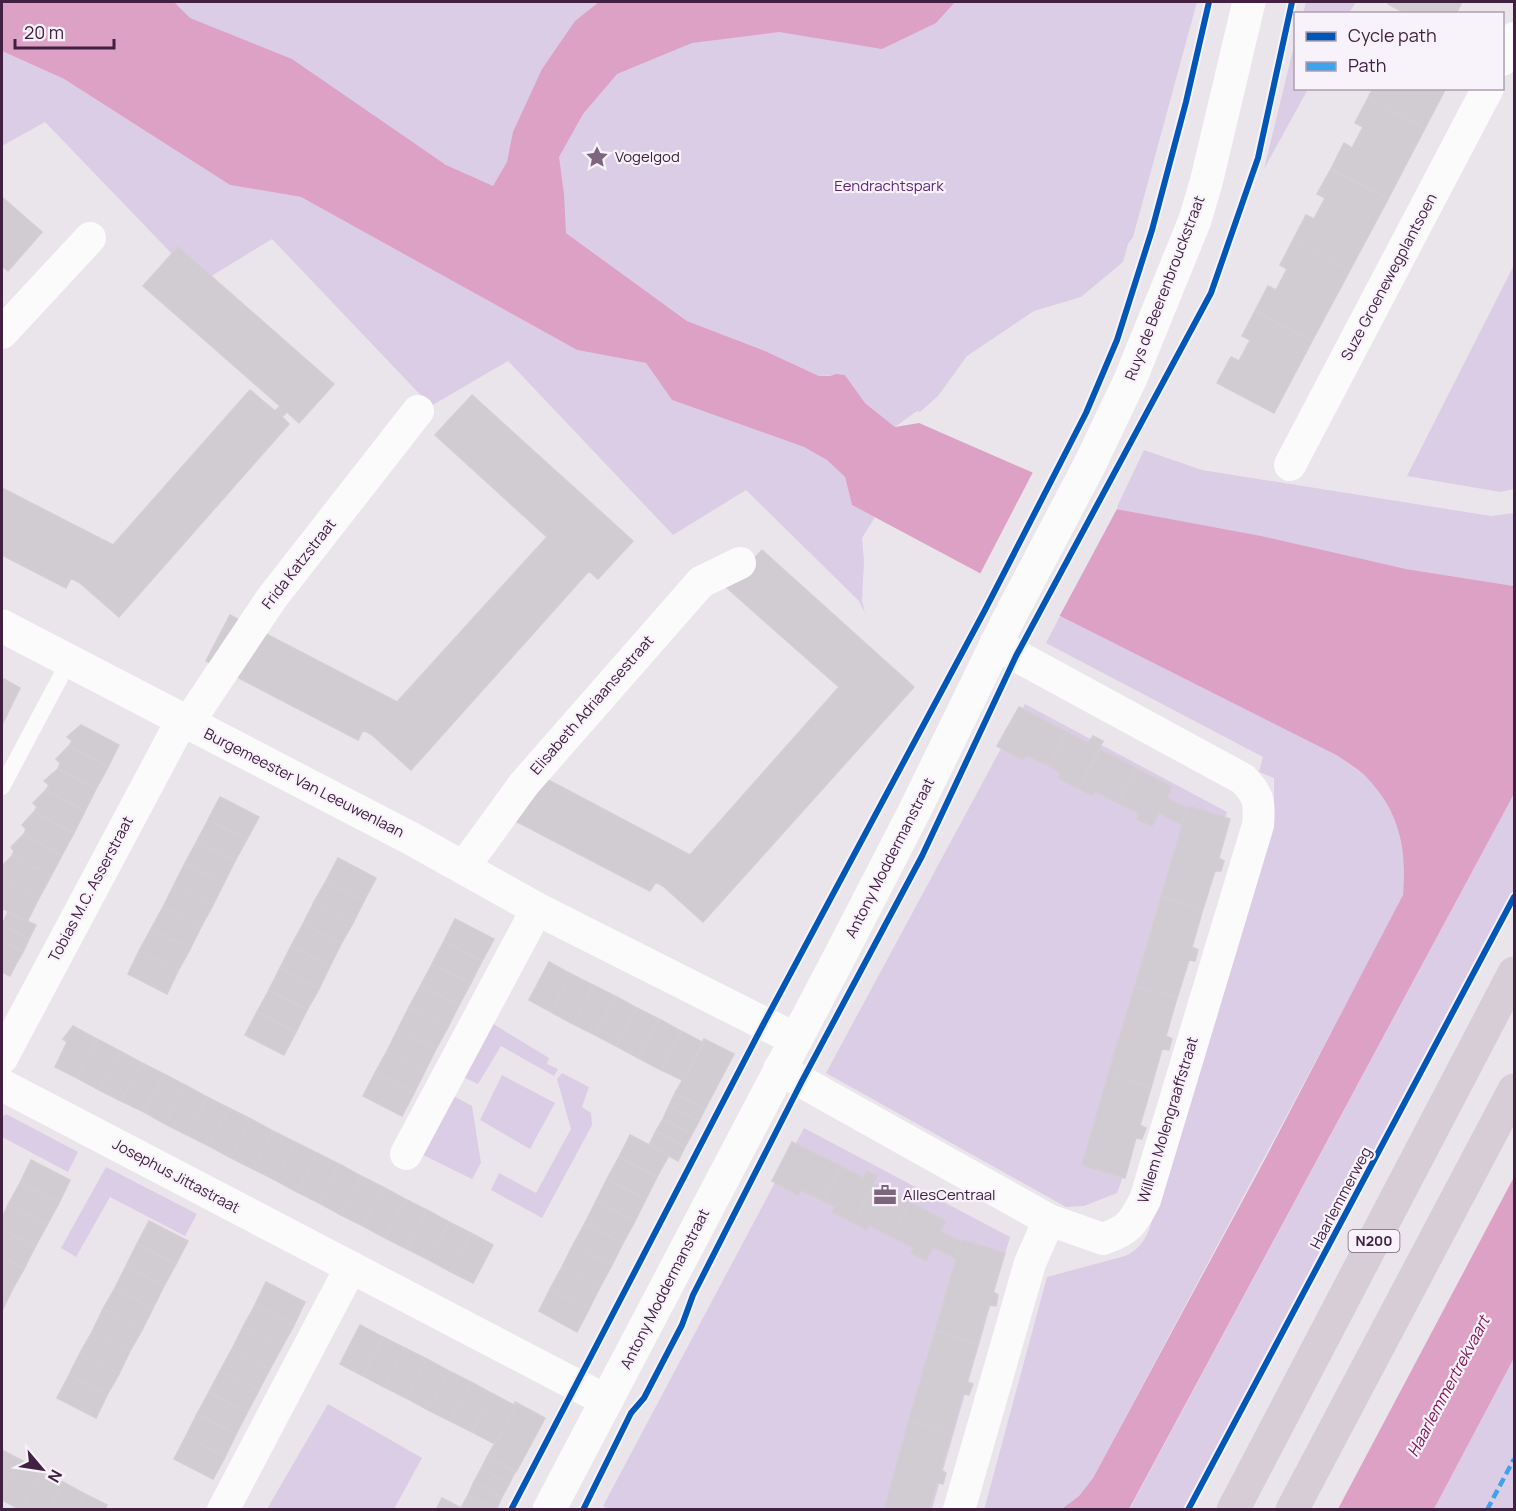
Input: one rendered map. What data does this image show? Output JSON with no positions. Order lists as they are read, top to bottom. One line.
{"streets":{"main road":["N200"],"street":["Suze Groenewegplantsoen","Ruys de Beerenbrouckstraat","Frida Katzstraat","Elisabeth Adriaansestraat","Burgemeester Van Leeuwenlaan","Antony Moddermanstraat","Tobias M.C. Asserstraat","Willem Molengraaffstraat","Josephus Jittastraat"],"cycle path":["Haarlemmerweg"]},"crossings":[["Ruys de Beerenbrouckstraat","Antony Moddermanstraat"],["Ruys de Beerenbrouckstraat","Willem Molengraaffstraat"],["Frida Katzstraat","Burgemeester Van Leeuwenlaan"],["Frida Katzstraat","Tobias M.C. Asserstraat"],["Elisabeth Adriaansestraat","Burgemeester Van Leeuwenlaan"],["Burgemeester Van Leeuwenlaan","Antony Moddermanstraat"],["Burgemeester Van Leeuwenlaan","Tobias M.C. Asserstraat"],["Antony Moddermanstraat","Willem Molengraaffstraat"],["Antony Moddermanstraat","Josephus Jittastraat"]],"water":["Haarlemmertrekvaart"],"parks":["Eendrachtspark"],"places":{"place":["Vogelgod"],"office":["AllesCentraal"]},"legend":["Cycle path","Path"],"scale_bar":"20 m","north":"bottom right"}
